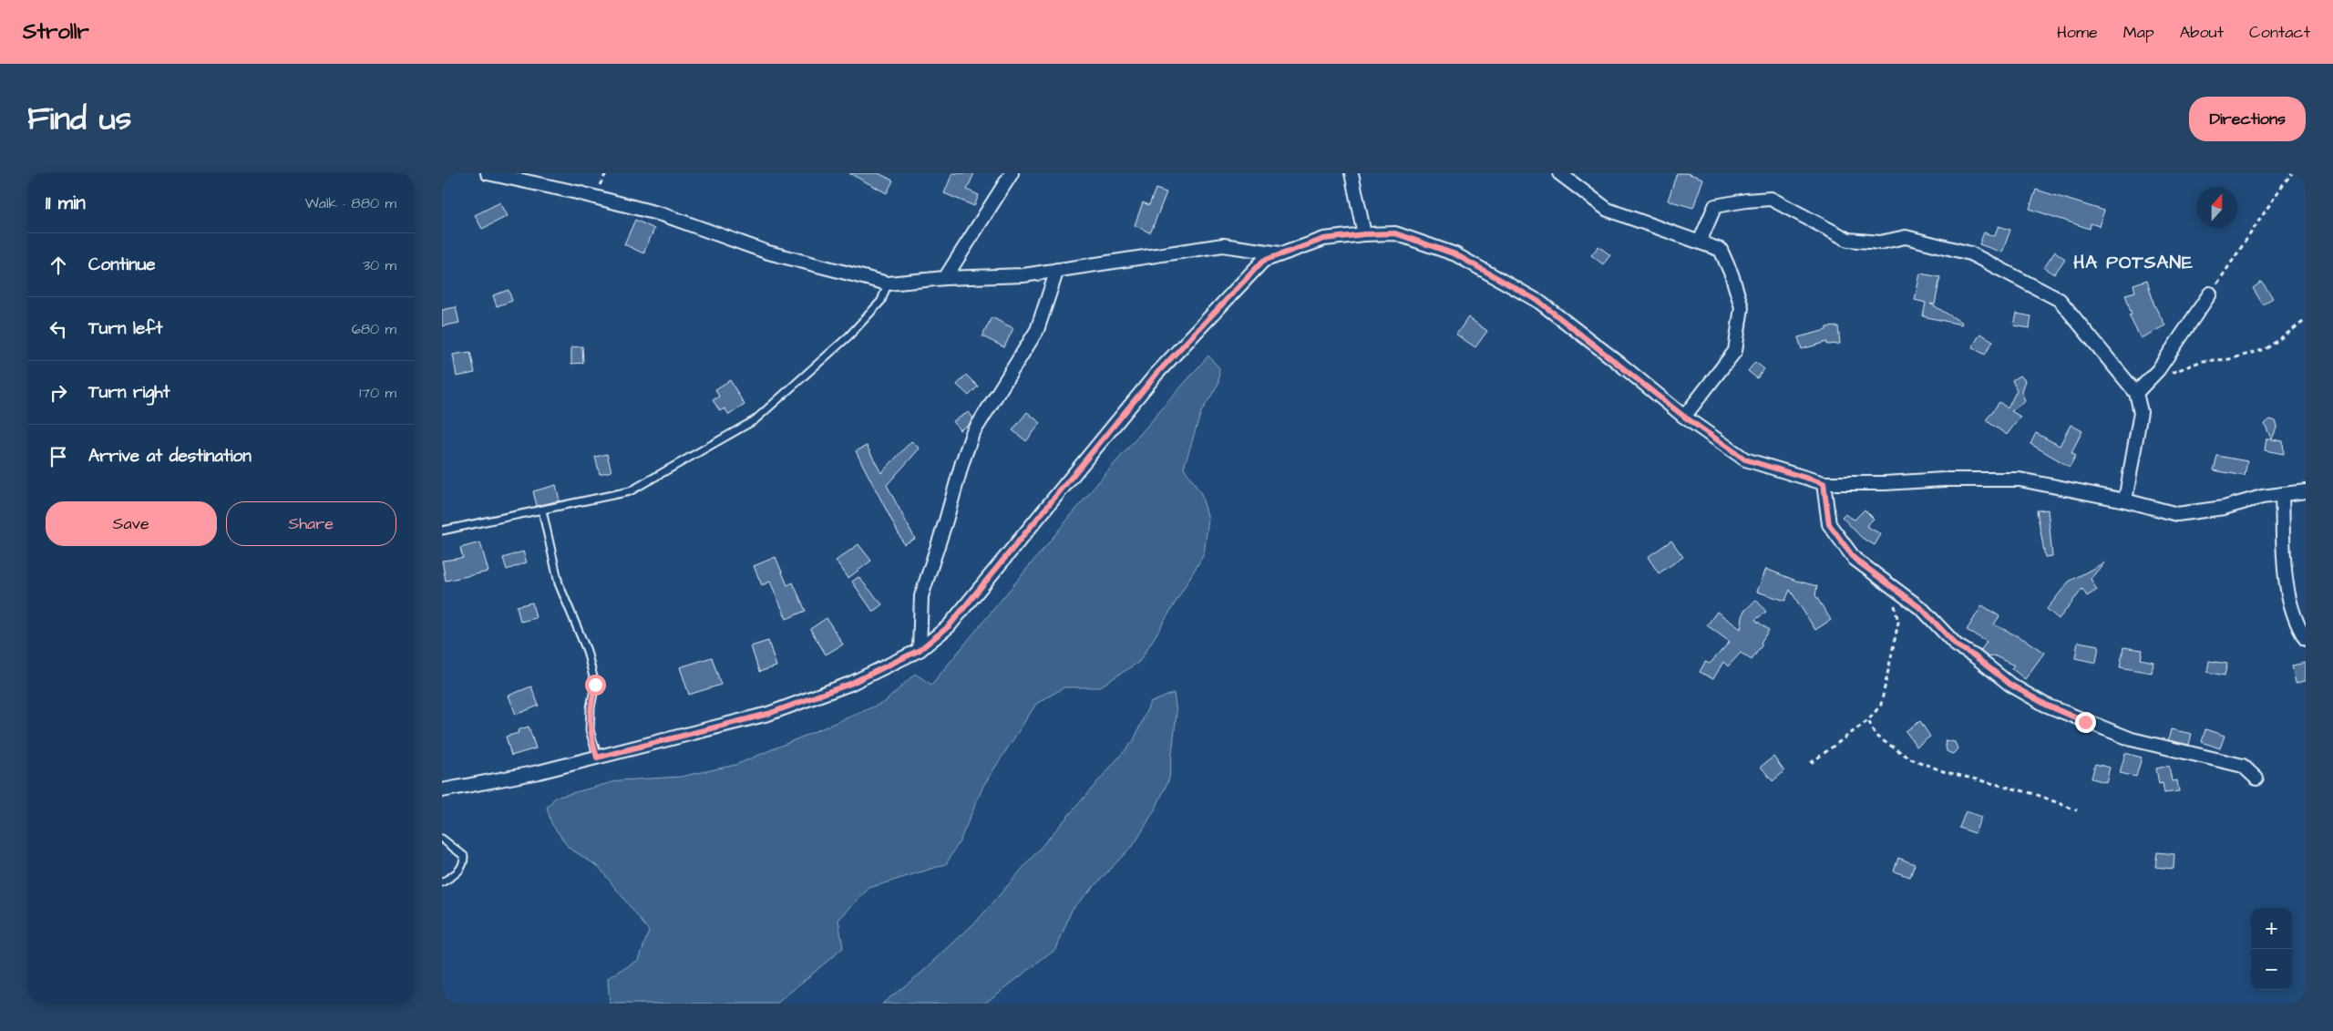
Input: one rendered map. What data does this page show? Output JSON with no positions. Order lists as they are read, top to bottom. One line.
{"districts":["HA POTSANE"],"north":"top","page":{"header":"Strollr","nav":["Home","Map","About","Contact"],"title":"Find us","buttons":["Directions",["Save","Share"]],"heading":["11 min","Walk · 880 m"],"list":[["Continue","30 m"],["Turn left","680 m"],["Turn right","170 m"],"Arrive at destination"],"map_buttons":["+","−"]}}
